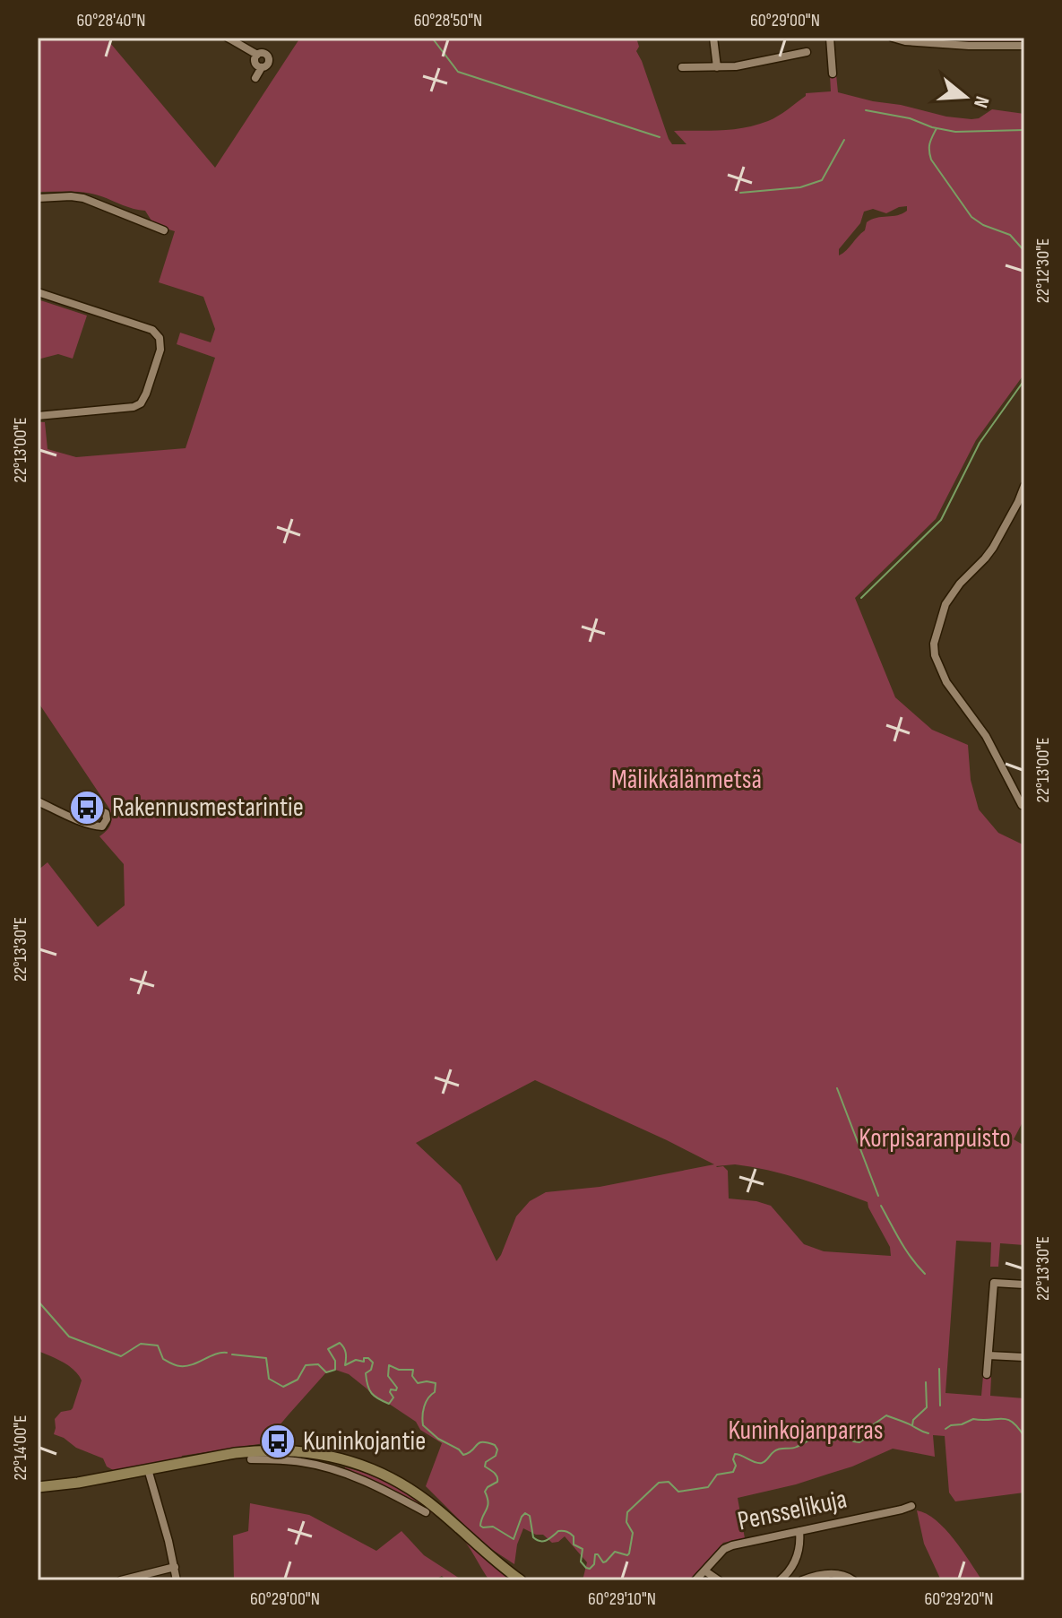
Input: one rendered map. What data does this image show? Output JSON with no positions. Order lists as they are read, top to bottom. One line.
{"streets":{"street":["Pensselikuja"]},"parks":["Mälikkälänmetsä","Korpisaranpuisto","Kuninkojanparras"],"places":{"bus stop":["Rakennusmestarintie","Kuninkojantie"]},"north":"right","coordinates":["60°28'40\"N","60°28'50\"N","60°29'00\"N","22°12'30\"E","22°13'00\"E","22°13'30\"E","22°14'00\"E","60°29'10\"N","60°29'20\"N"]}
